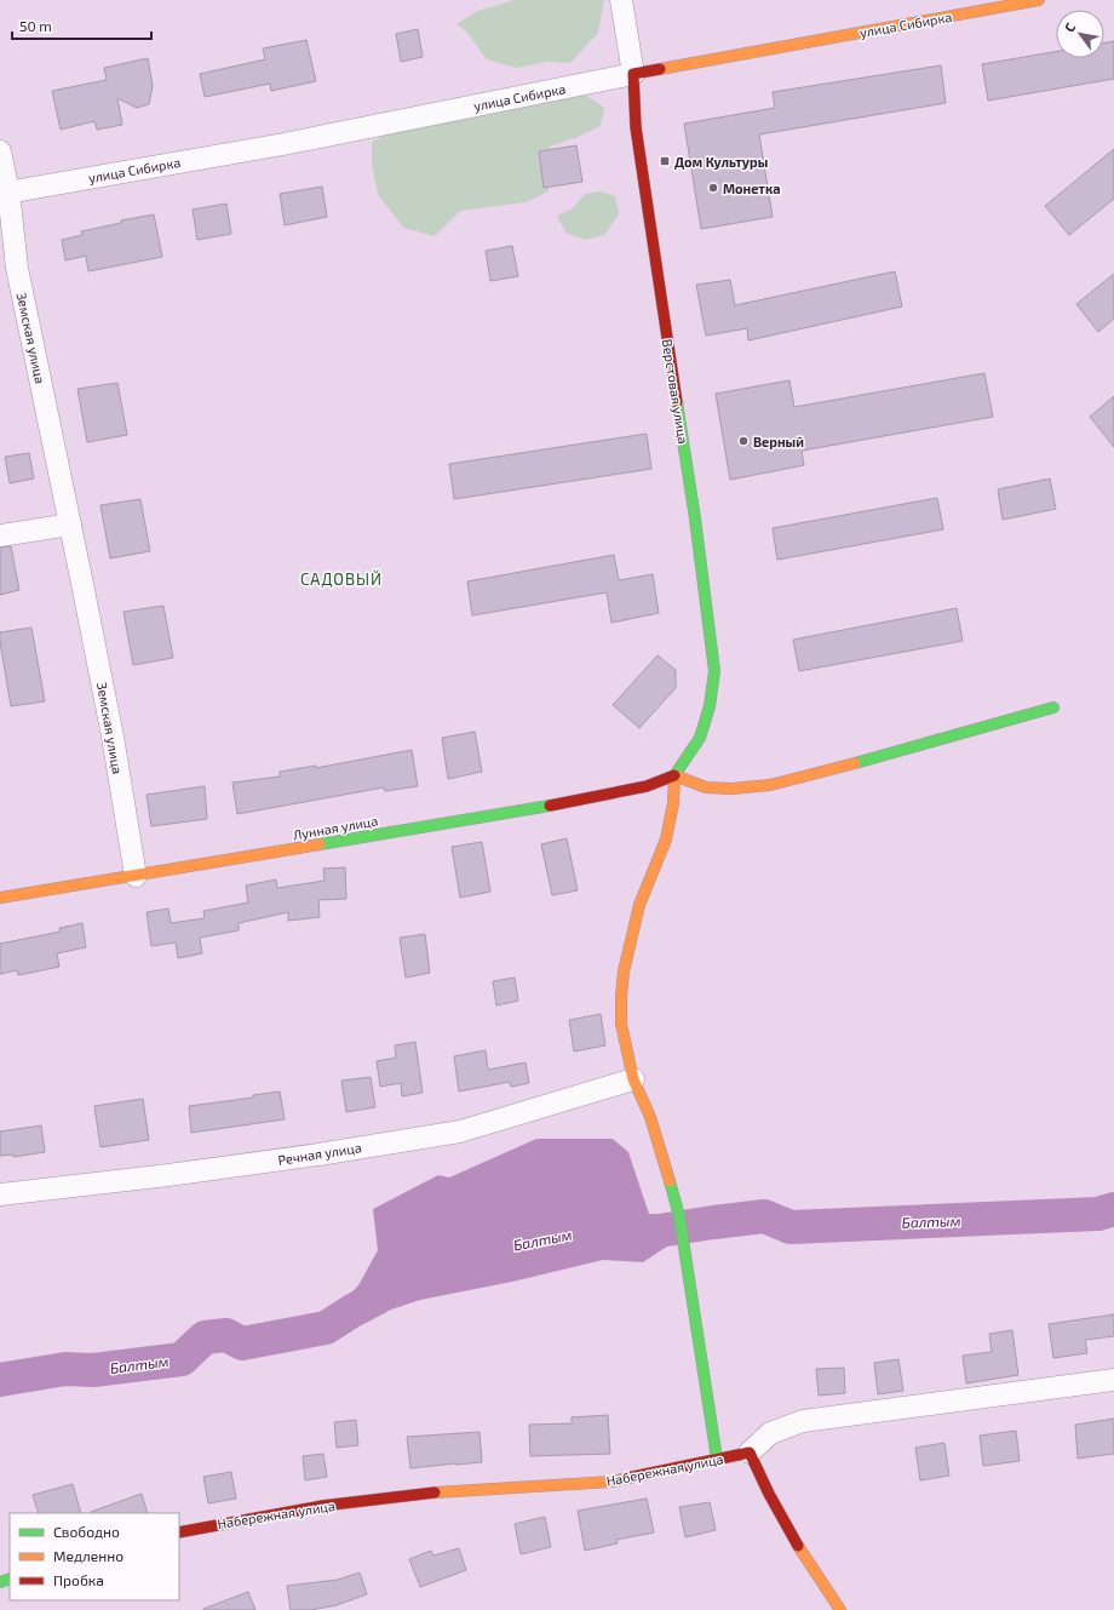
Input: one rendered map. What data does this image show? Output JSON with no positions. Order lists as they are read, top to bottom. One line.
{"streets":{"street":["улица Сибирка","Земская улица","Верстовая улица","Лунная улица","Речная улица","Набережная улица"]},"crossings":[["улица Сибирка","Земская улица"],["улица Сибирка","Верстовая улица"],["Земская улица","Лунная улица"],["Верстовая улица","Лунная улица"]],"districts":["САДОВЫЙ"],"water":["Балтым"],"places":{"transit":["Дом Культуры"],"other":["Монетка","Верный"]},"legend":["Свободно","Медленно","Пробка"],"scale_bar":"50 m","north":"top left"}
